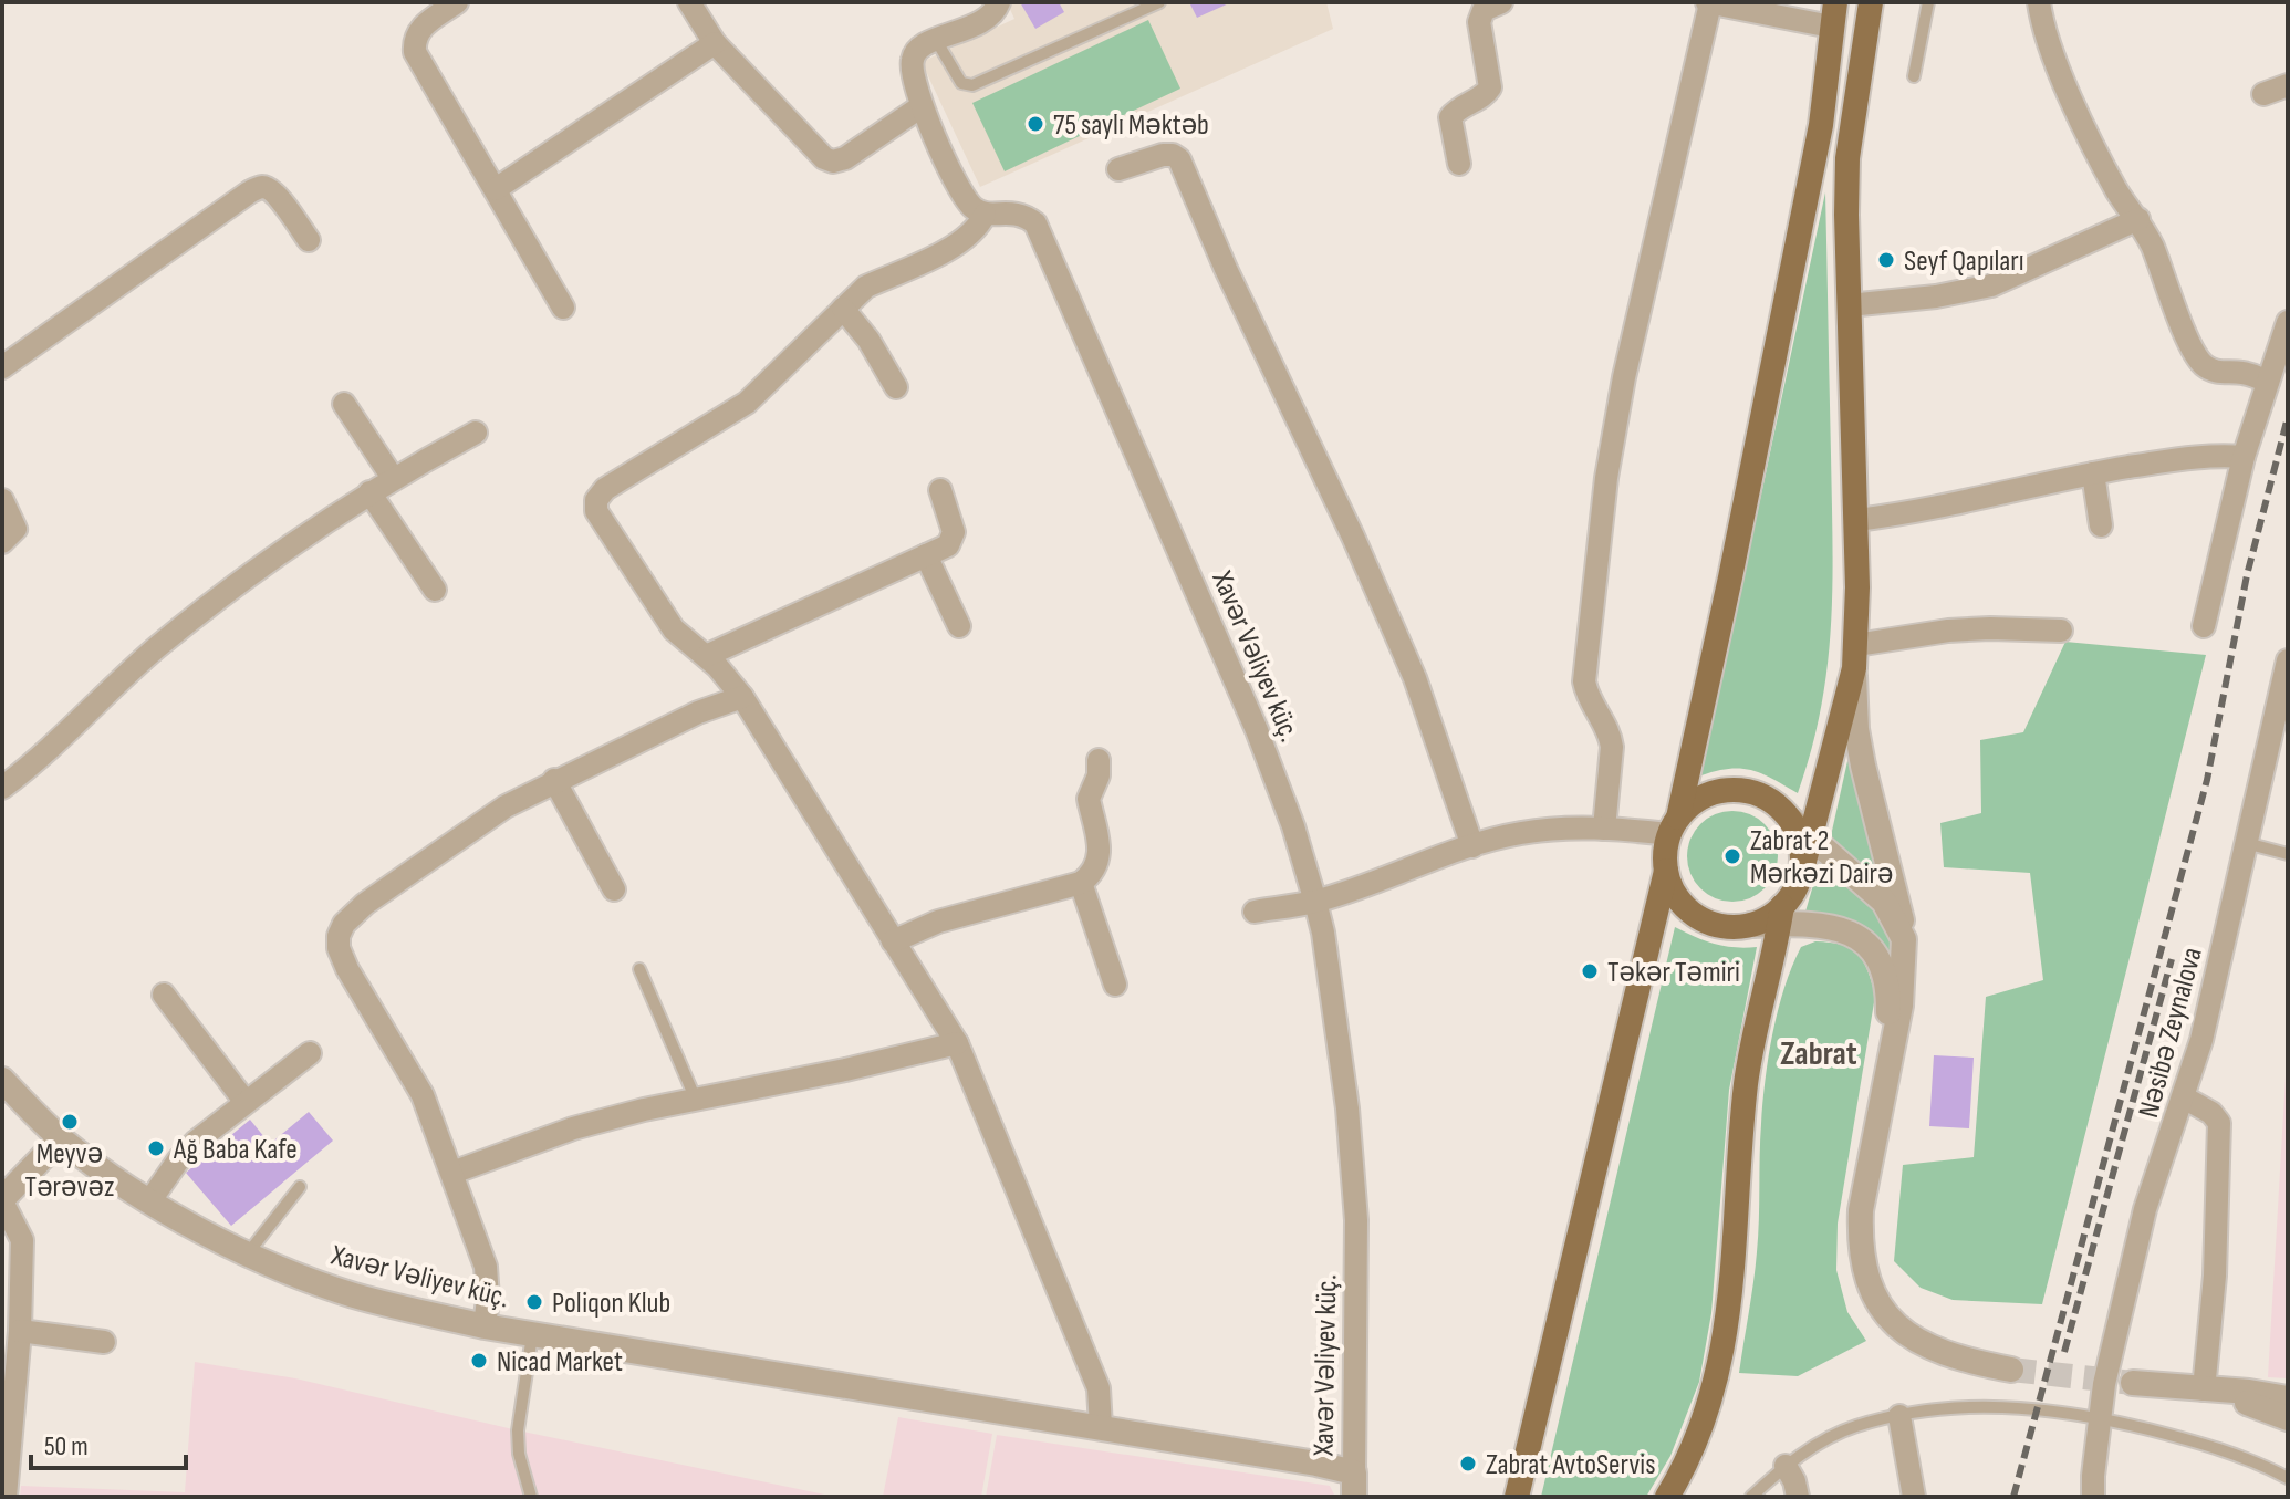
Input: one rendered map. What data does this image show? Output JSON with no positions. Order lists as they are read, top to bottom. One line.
{"streets":{"street":["Xavər Vəliyev küç.","Nəsibə Zeynalova"]},"districts":["Zabrat"],"places":["75 saylı Məktəb","Seyf Qapıları","Zabrat 2 Mərkəzi Dairə","Təkər Təmiri","Meyvə Tərəvəz","Ağ Baba Kafe","Poliqon Klub","Nicad Market","Zabrat AvtoServis"],"scale_bar":"50 m"}
